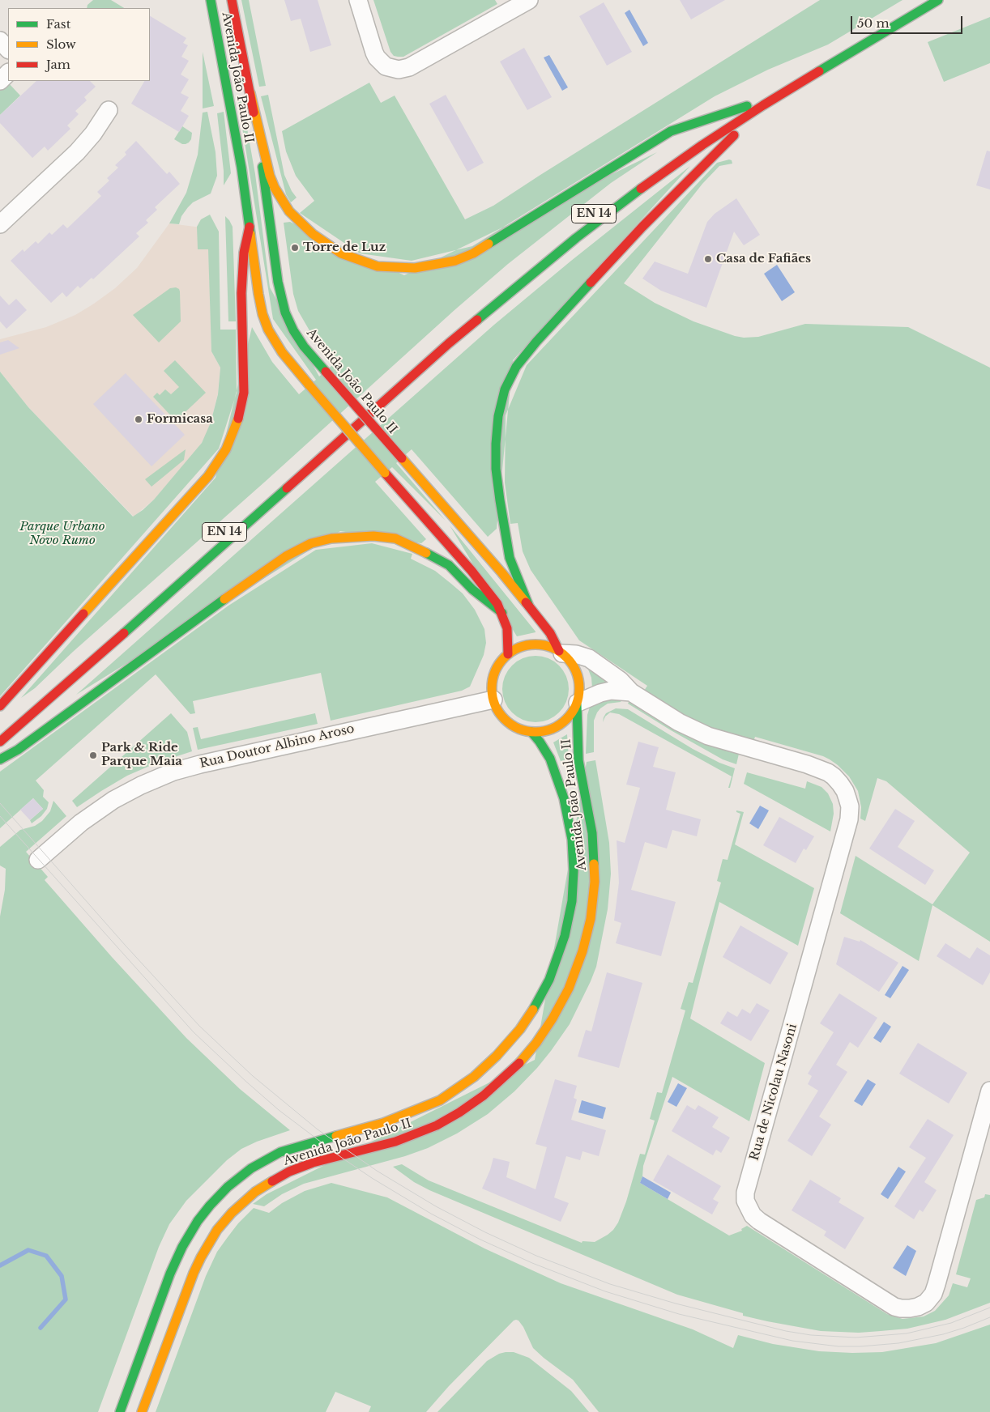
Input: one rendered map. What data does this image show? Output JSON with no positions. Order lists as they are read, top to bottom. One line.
{"streets":{"main road":["Avenida João Paulo II","EN 14"],"street":["Rua Doutor Albino Aroso","Rua de Nicolau Nasoni"]},"crossings":[["Avenida João Paulo II","Rua Doutor Albino Aroso"],["Avenida João Paulo II","Rua de Nicolau Nasoni"],["Rua Doutor Albino Aroso","Rua de Nicolau Nasoni"]],"parks":["Parque Urbano Novo Rumo"],"places":["Torre de Luz","Casa de Fafiães","Formicasa","Park & Ride Parque Maia"],"legend":["Fast","Slow","Jam"],"scale_bar":"50 m"}
